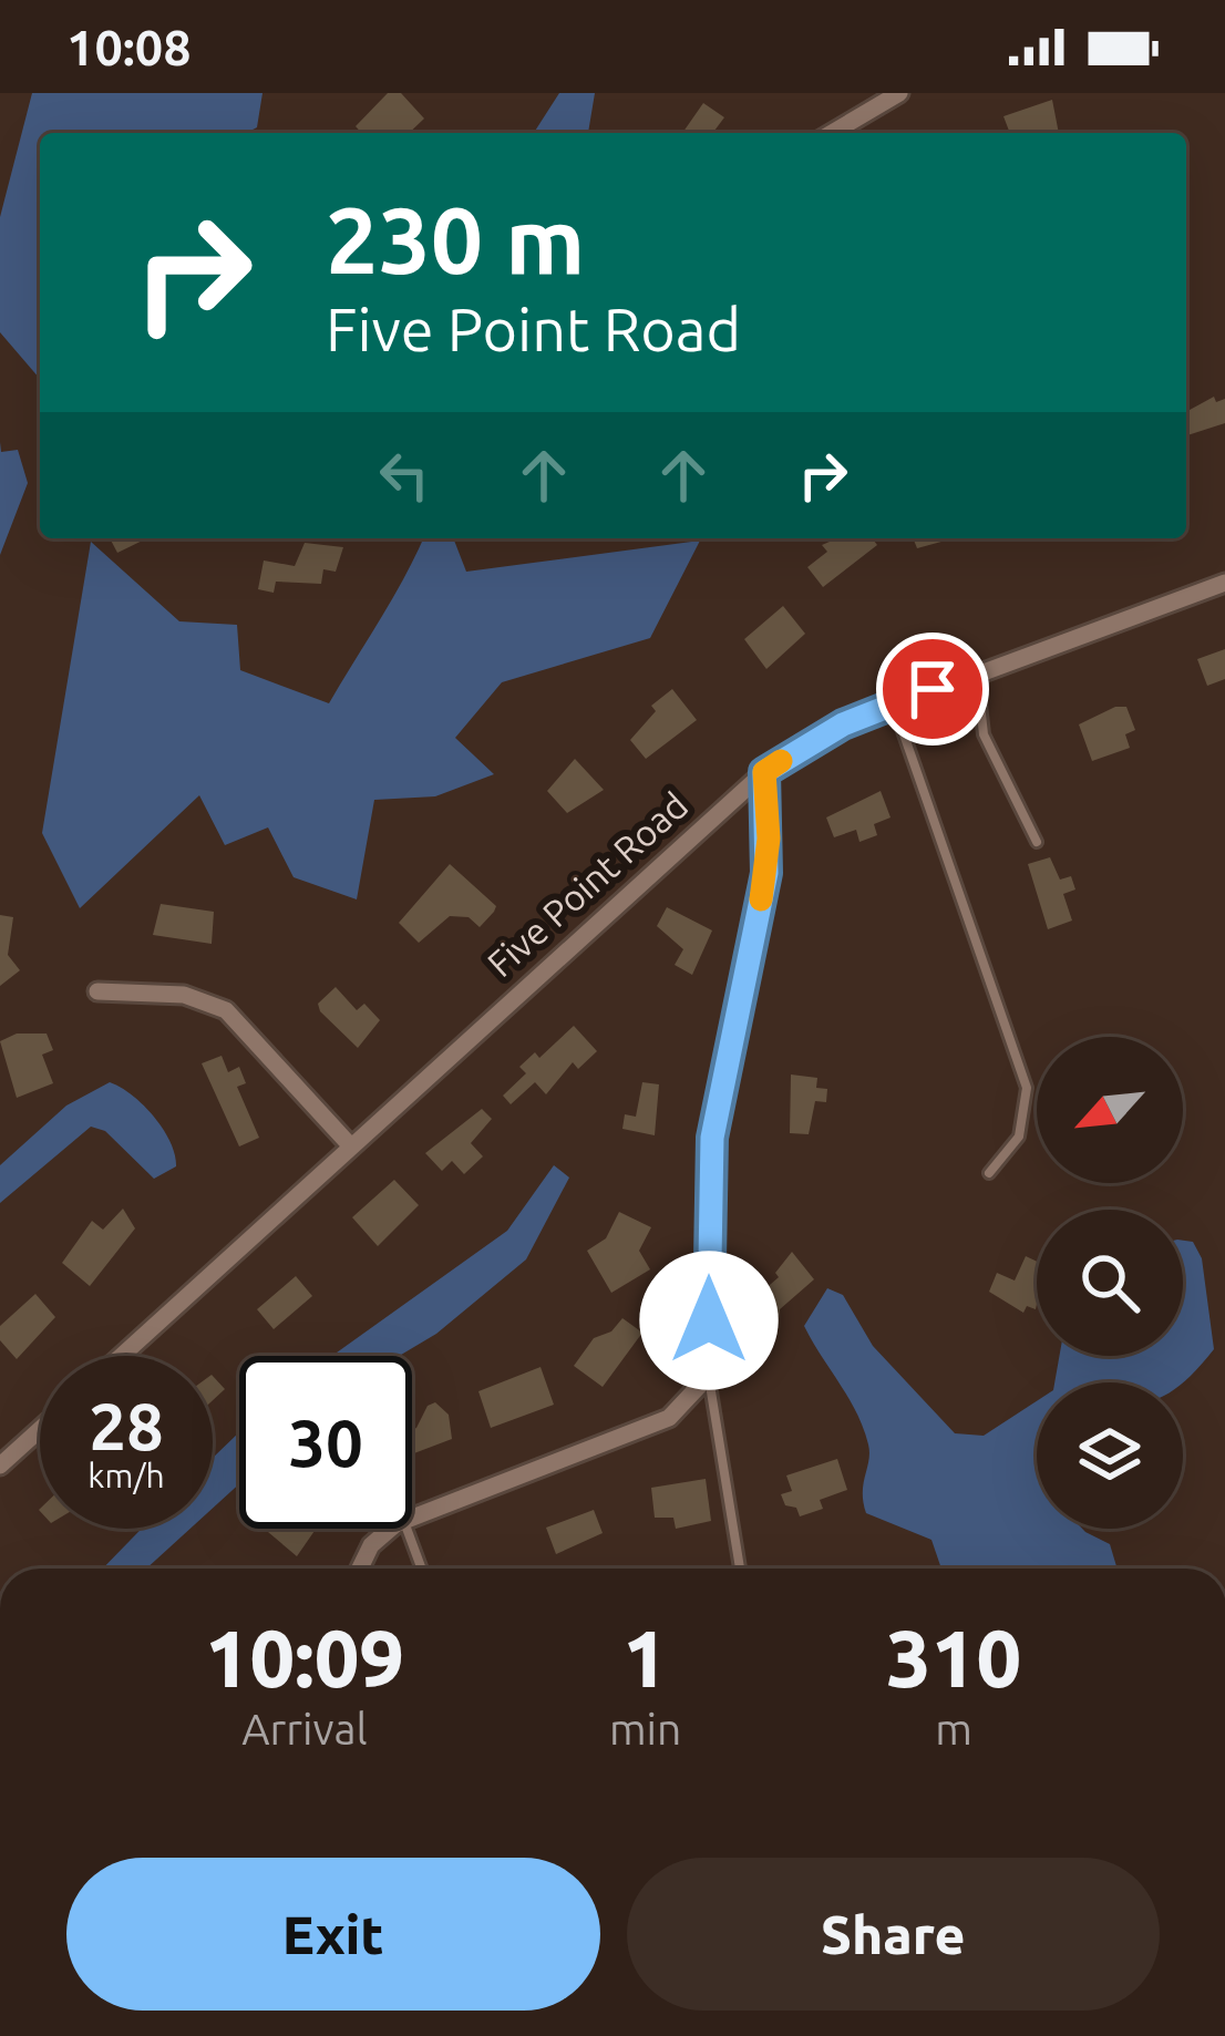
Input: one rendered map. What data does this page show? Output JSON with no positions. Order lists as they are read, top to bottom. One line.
{"streets":{"street":["Five Point Road"]},"north":"bottom left","page":{"status":"10:08","turn":["230 m","Five Point Road"],"speed":"28 km/h","limit":"30","eta":["10:09","Arrival","1","min","310","m"],"buttons":["Exit","Share"]}}
